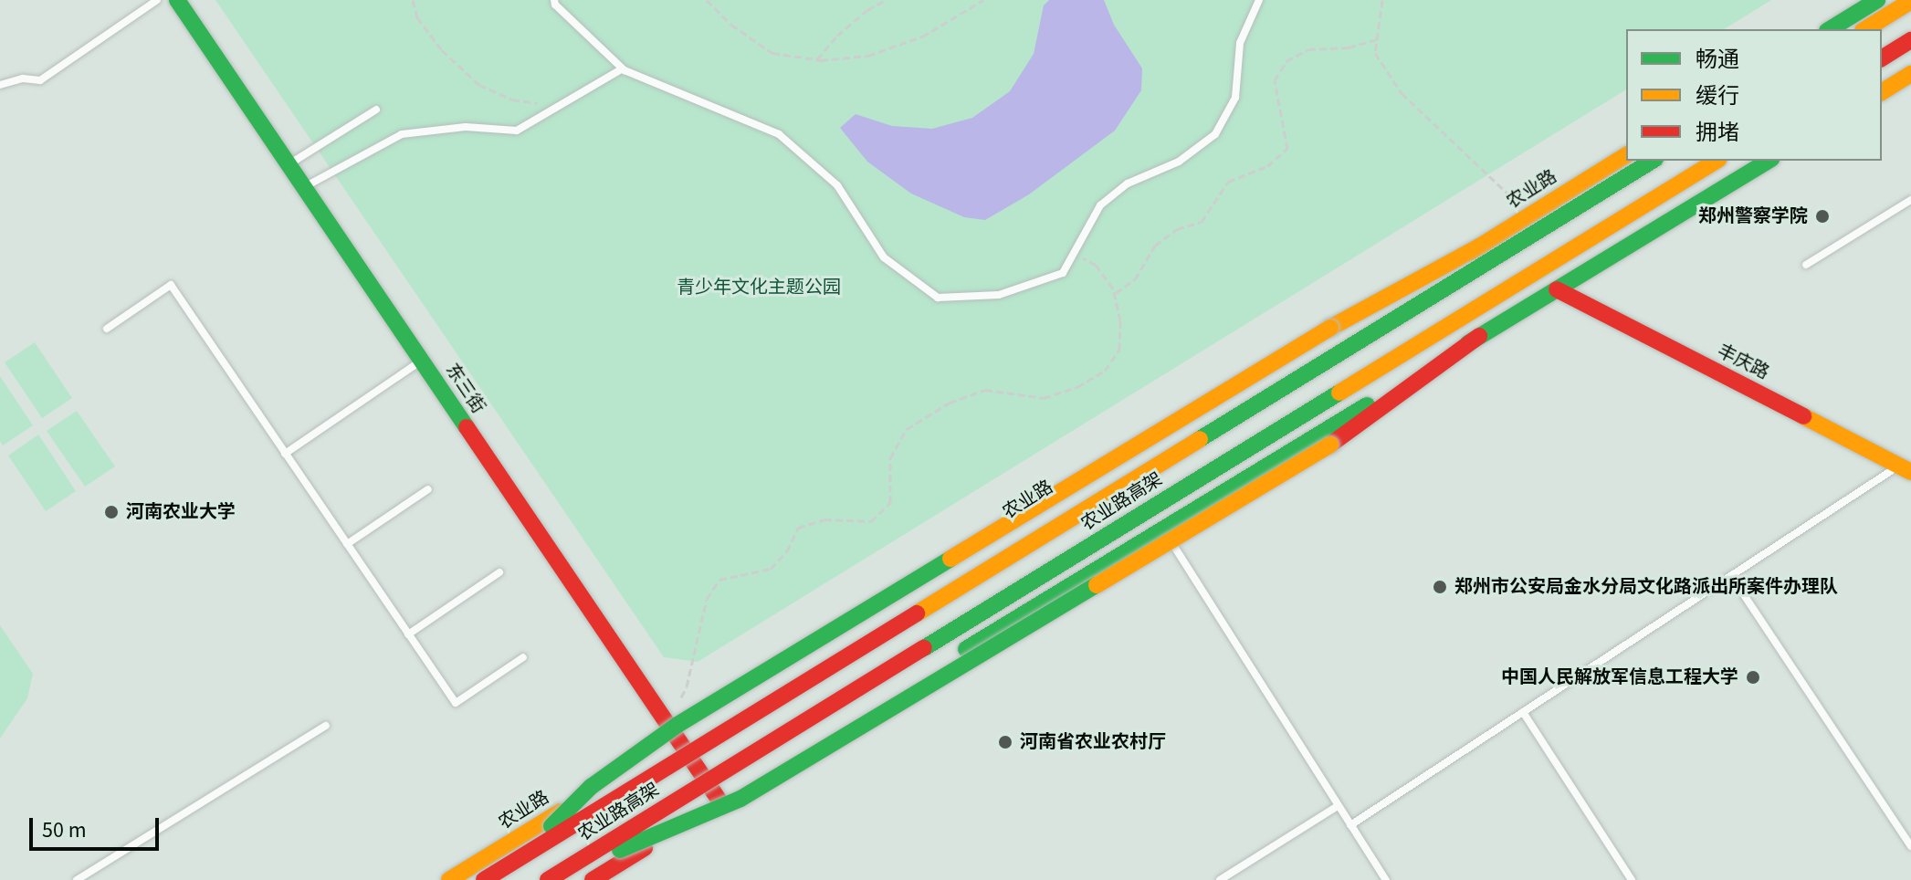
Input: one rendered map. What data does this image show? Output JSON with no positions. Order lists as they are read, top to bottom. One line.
{"streets":{"main road":["农业路","丰庆路","东三街","农业路高架"]},"crossings":[["农业路","东三街"]],"parks":["青少年文化主题公园"],"places":["郑州警察学院","河南农业大学","郑州市公安局金水分局文化路派出所案件办理队","中国人民解放军信息工程大学","河南省农业农村厅"],"legend":["畅通","缓行","拥堵"],"scale_bar":"50 m"}
